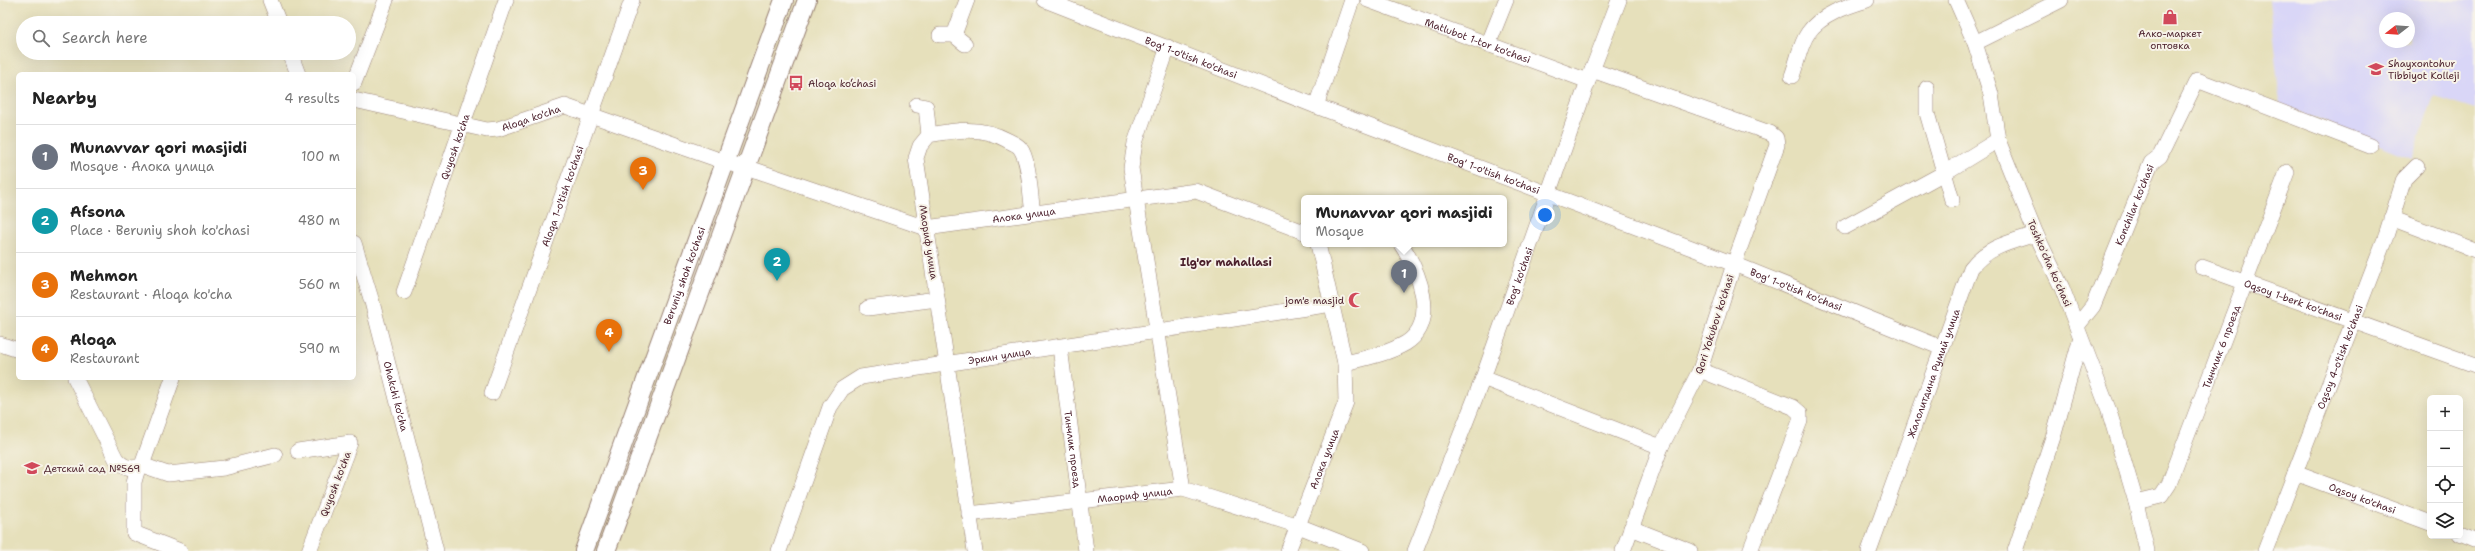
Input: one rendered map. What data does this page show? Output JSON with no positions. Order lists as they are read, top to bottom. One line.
{"streets":{"main road":["Beruniy shoh ko'chasi"],"street":["Matlubot 1-tor ko'chasi","Bog' 1-o'tish ko'chasi","Aloqa ko'cha","Quyosh ko'cha","Aloqa 1-o'tish ko'chasi","Konchilar ko'chasi","Алока улица","Маориф улица","Toshkoʻcha koʻchasi","Bog' ko'chasi","Oqsoy 1-berk ko'chasi","Qori Yokubov ko'chasi","Тинчлик 6 проезд","Эркин улица","Oqsoy 4-o'tish ko'chasi","Жалолитдина Румий улица","Ohakchi ko'cha","Тинчлик проезд","Oqsoy ko'chasi"]},"crossings":[["Matlubot 1-tor ko'chasi","Bog' ko'chasi"],["Matlubot 1-tor ko'chasi","Qori Yokubov ko'chasi"],["Bog' 1-o'tish ko'chasi","Bog' ko'chasi"],["Bog' 1-o'tish ko'chasi","Qori Yokubov ko'chasi"],["Bog' 1-o'tish ko'chasi","Жалолитдина Румий улица"],["Aloqa ko'cha","Quyosh ko'cha"],["Aloqa ko'cha","Aloqa 1-o'tish ko'chasi"],["Aloqa ko'cha","Алока улица"],["Aloqa ko'cha","Beruniy shoh ko'chasi"],["Konchilar ko'chasi","Toshkoʻcha koʻchasi"],["Алока улица","Маориф улица"],["Алока улица","Beruniy shoh ko'chasi"],["Алока улица","Эркин улица"],["Маориф улица","Эркин улица"],["Маориф улица","Тинчлик проезд"],["Toshkoʻcha koʻchasi","Тинчлик 6 проезд"],["Toshkoʻcha koʻchasi","Жалолитдина Румий улица"],["Oqsoy 1-berk ko'chasi","Тинчлик 6 проезд"],["Oqsoy 1-berk ko'chasi","Oqsoy 4-o'tish ko'chasi"],["Эркин улица","Тинчлик проезд"],["Oqsoy 4-o'tish ko'chasi","Oqsoy ko'chasi"]],"districts":["Ilg'or mahallasi"],"places":{"shop":["Алко-маркет оптовка"],"school or university":["Shayxontohur Tibbiyot Kolleji","Детский сад №569"],"bus stop":["Aloqa ko‘chasi"],"mosque":["jom'e masjid"]},"north":"left","page":{"search":"Search here","heading":["Nearby","4 results"],"list":[{"mark":"1","name":"Munavvar qori masjidi","note":"Mosque · Алока улица","value":"100 m"},{"mark":"2","name":"Afsona","note":"Place · Beruniy shoh ko'chasi","value":"480 m"},{"mark":"3","name":"Mehmon","note":"Restaurant · Aloqa ko'cha","value":"560 m"},{"mark":"4","name":"Aloqa","note":"Restaurant","value":"590 m"}],"pins":["3","2","1","4"],"popup":["Munavvar qori masjidi","Mosque"],"map_buttons":["+","−"]}}
